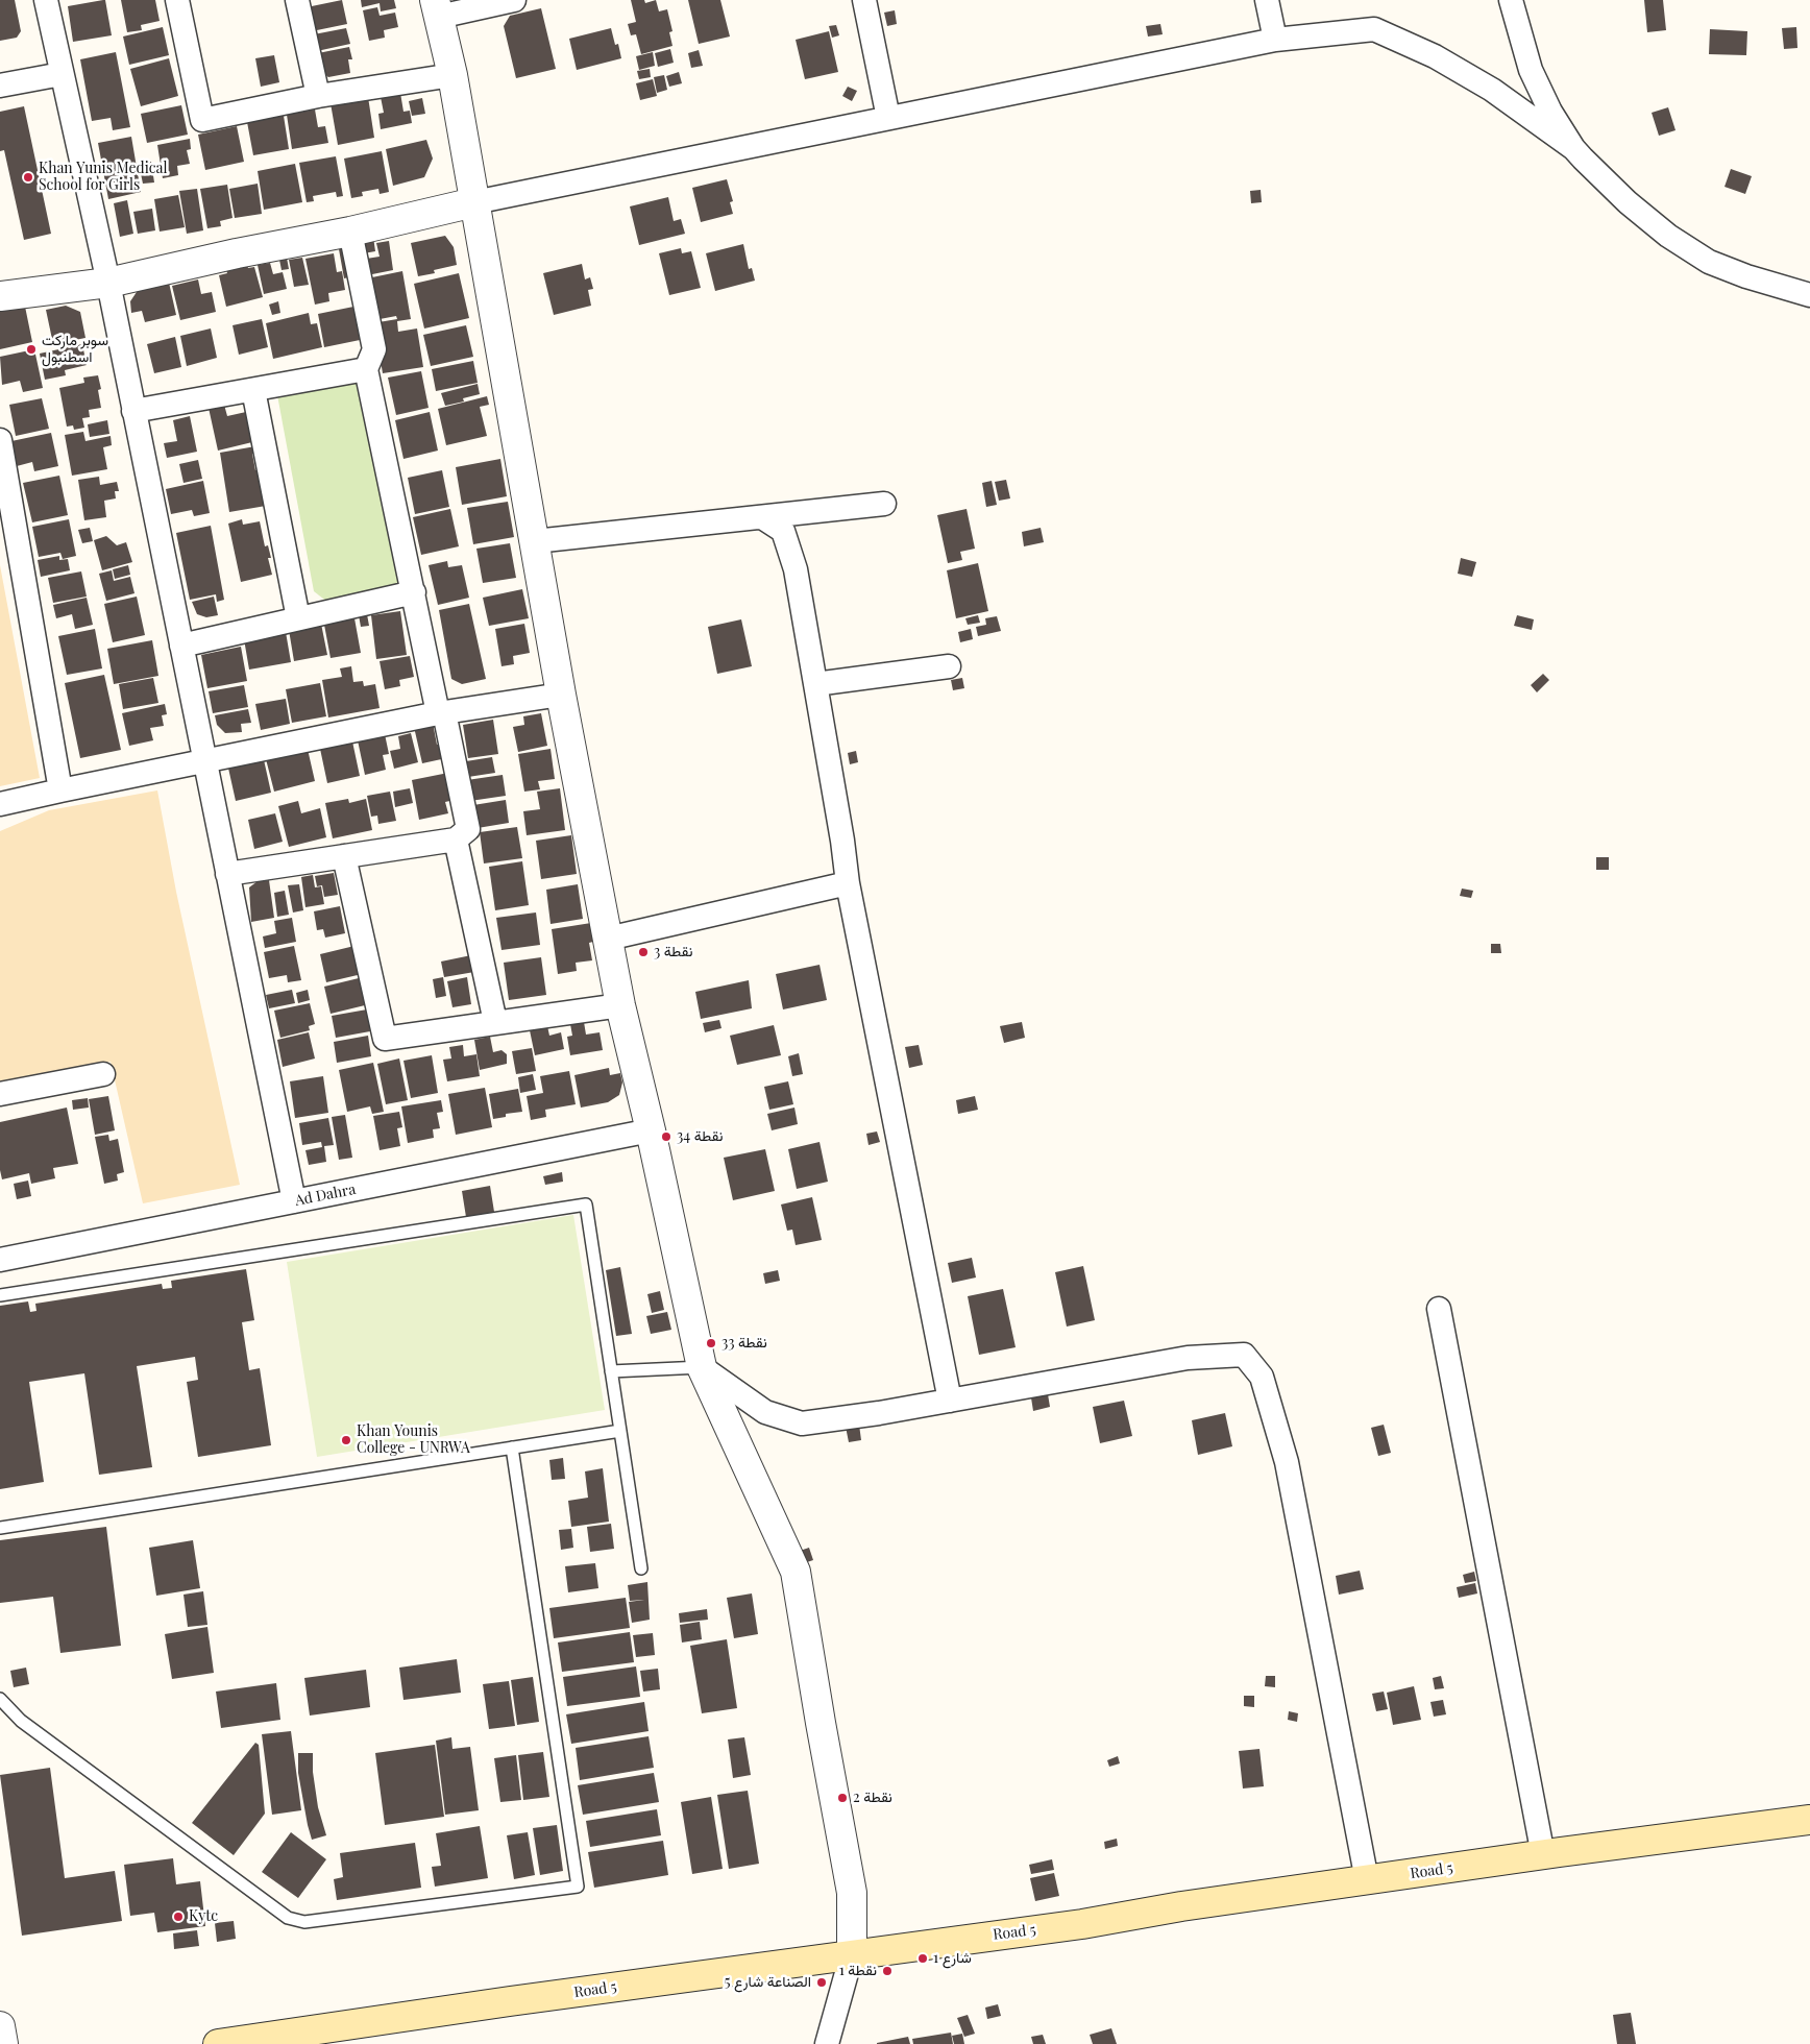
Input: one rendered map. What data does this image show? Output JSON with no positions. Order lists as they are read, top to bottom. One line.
{"streets":{"main road":["Road 5"],"street":["Ad Dahra"]},"places":["Khan Yunis Medical School for Girls","سوبر ماركت اسطنبول","نقطة 3","نقطة 34","نقطة 33","Khan Younis College - UNRWA","نقطة 2","Kytc","شارع 1","نقطة 1","الصناعة شارع 5"]}
